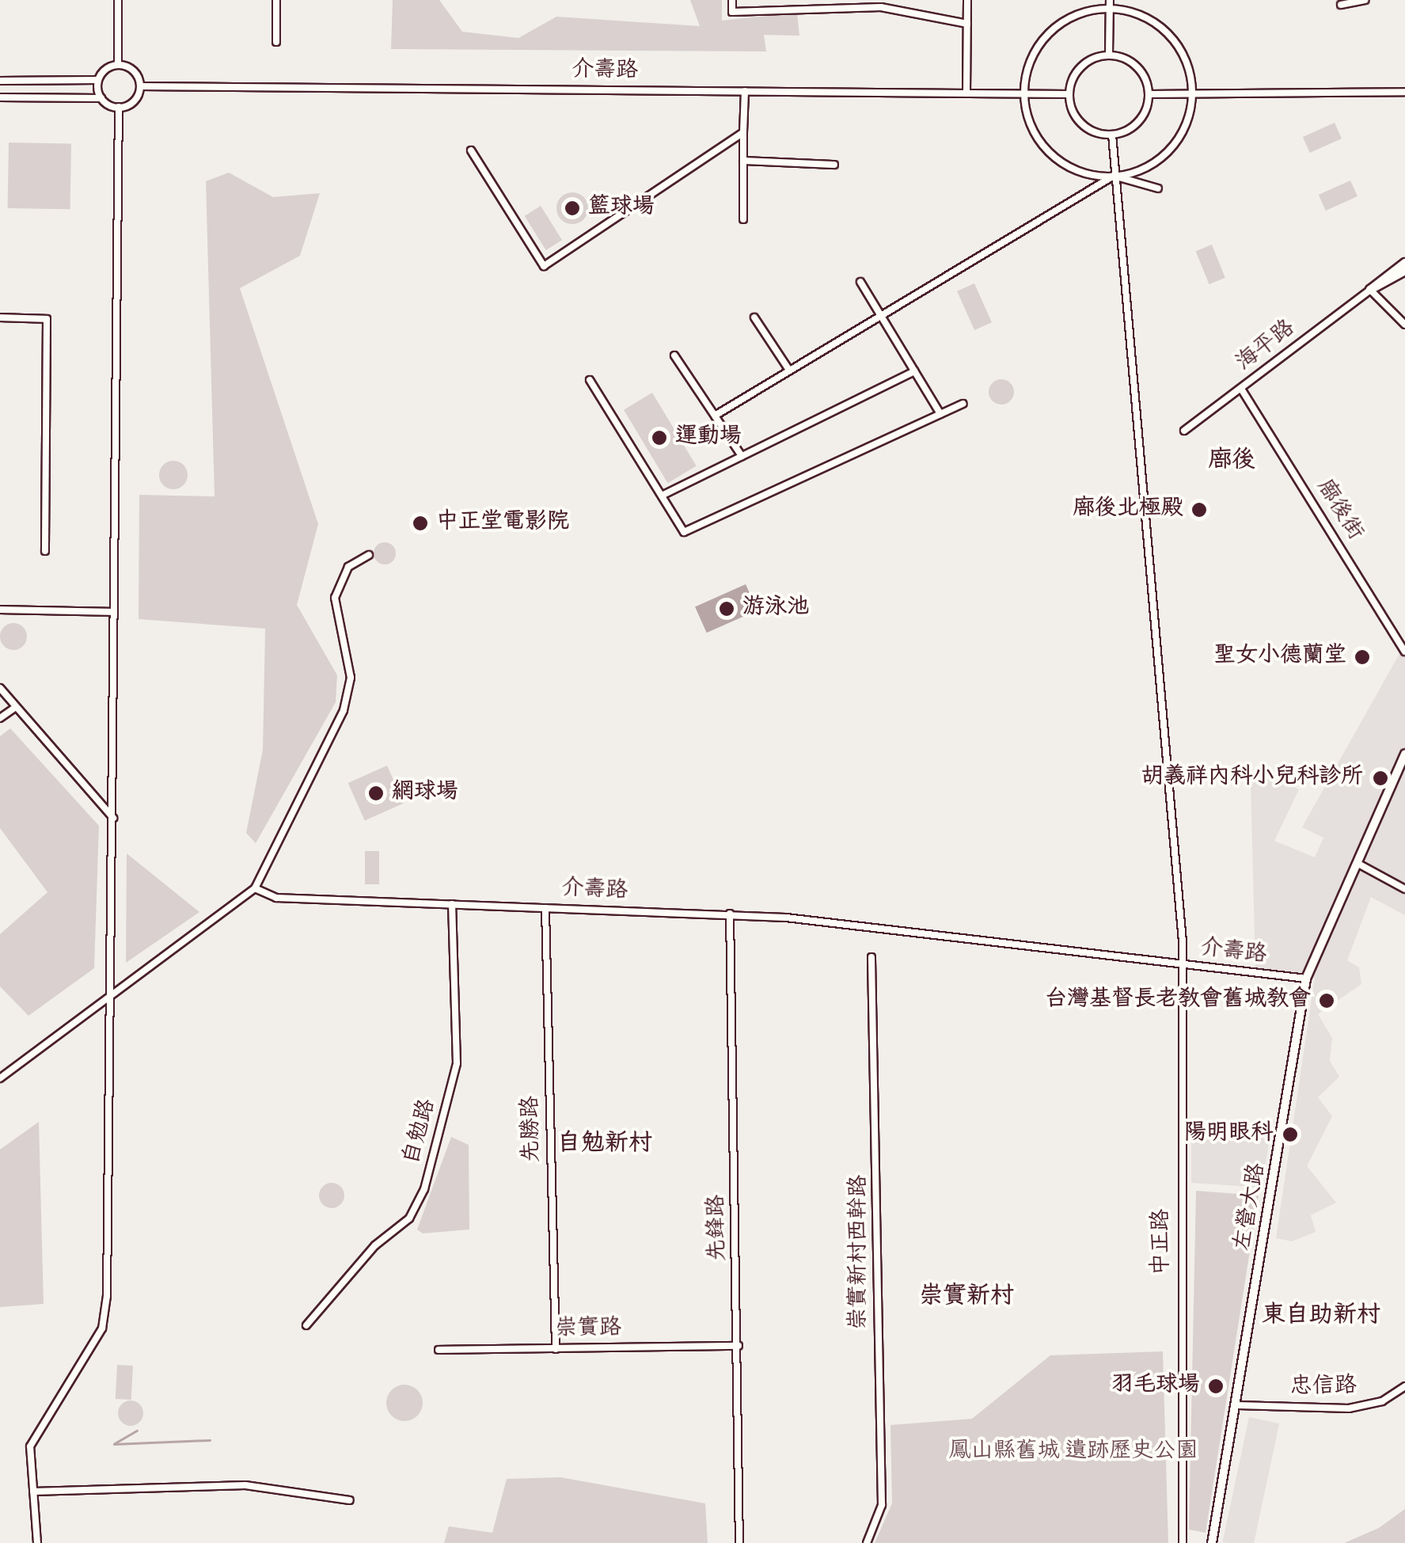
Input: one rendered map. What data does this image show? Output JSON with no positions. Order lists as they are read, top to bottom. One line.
{"streets":{"street":["介壽路","海平路","廍後街","先勝路","自勉路","左營大路","先鋒路","中正路","崇實新村西幹路","崇實路","忠信路"]},"crossings":[["介壽路","先勝路"],["介壽路","自勉路"],["介壽路","左營大路"],["介壽路","先鋒路"],["介壽路","中正路"],["海平路","廍後街"],["先勝路","崇實路"],["左營大路","忠信路"],["先鋒路","崇實路"]],"districts":["廍後","自勉新村","崇實新村","東自助新村"],"parks":["鳳山縣舊城 遺跡歷史公園"],"places":["籃球場","運動場","廍後北極殿","中正堂電影院","游泳池","聖女小德蘭堂","胡義祥內科小兒科診所","網球場","台灣基督長老教會舊城教會","陽明眼科","羽毛球場"]}
